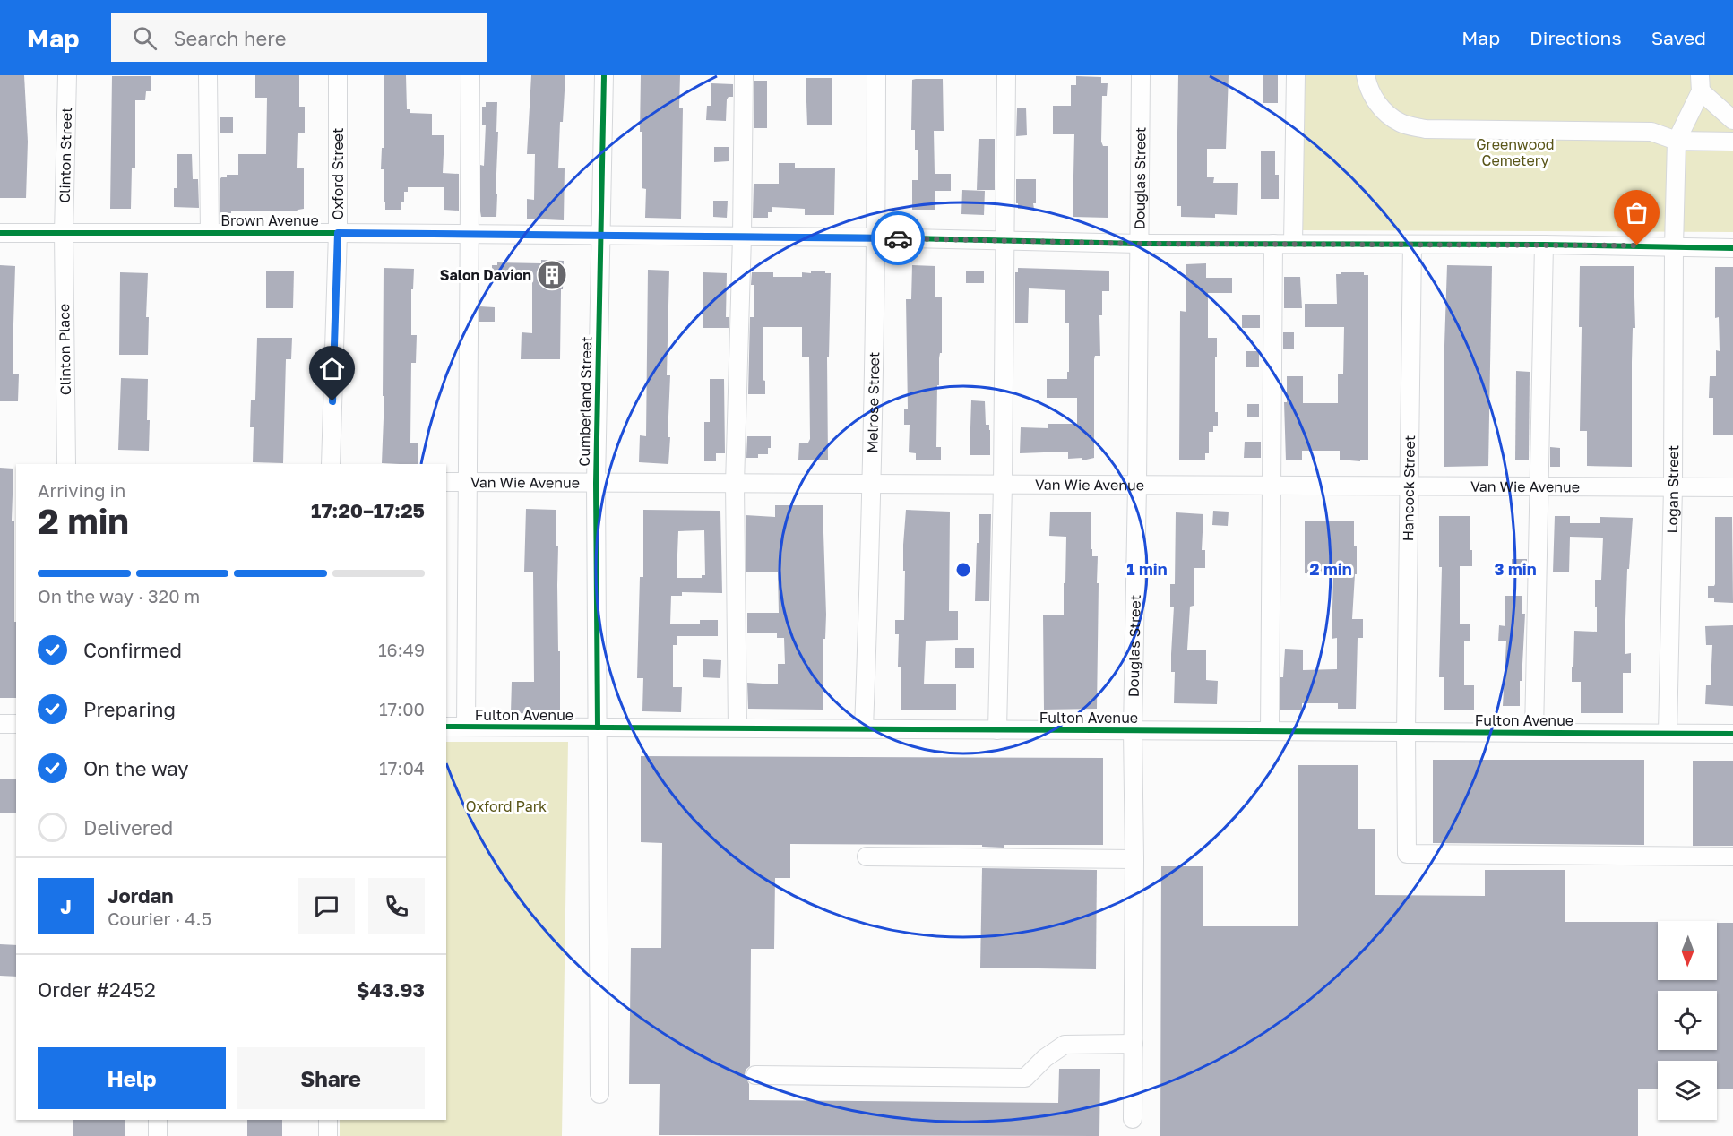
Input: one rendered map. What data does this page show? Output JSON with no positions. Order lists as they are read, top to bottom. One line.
{"streets":{"street":["Clinton Street","Oxford Street","Douglas Street","Brown Avenue","Clinton Place","Cumberland Street","Melrose Street","Van Wie Avenue","Hancock Street","Logan Street","Fulton Avenue"]},"crossings":[["Clinton Street","Brown Avenue"],["Clinton Street","Clinton Place"],["Oxford Street","Brown Avenue"],["Douglas Street","Brown Avenue"],["Douglas Street","Van Wie Avenue"],["Douglas Street","Fulton Avenue"],["Brown Avenue","Clinton Place"],["Brown Avenue","Cumberland Street"],["Brown Avenue","Melrose Street"],["Brown Avenue","Hancock Street"],["Brown Avenue","Logan Street"],["Cumberland Street","Van Wie Avenue"],["Cumberland Street","Fulton Avenue"],["Melrose Street","Van Wie Avenue"],["Melrose Street","Fulton Avenue"],["Van Wie Avenue","Hancock Street"],["Van Wie Avenue","Logan Street"],["Hancock Street","Fulton Avenue"],["Logan Street","Fulton Avenue"]],"parks":["Greenwood Cemetery","Oxford Park"],"places":{"building":["Salon Davion"]},"north":"bottom","page":{"header":"Map","search":"Search here","nav":["Map","Directions","Saved"],"heading":["2 min","Arriving in","17:20–17:25"],"panel":["Jordan","Courier · 4.5","Order #2452","$43.93"],"bar":"On the way · 320 m","list":[["Confirmed","16:49"],["Preparing","17:00"],["On the way","17:04"],"Delivered"],"round":"J","buttons":["Help","Share"]},"rings":["1 min","2 min","3 min"]}
